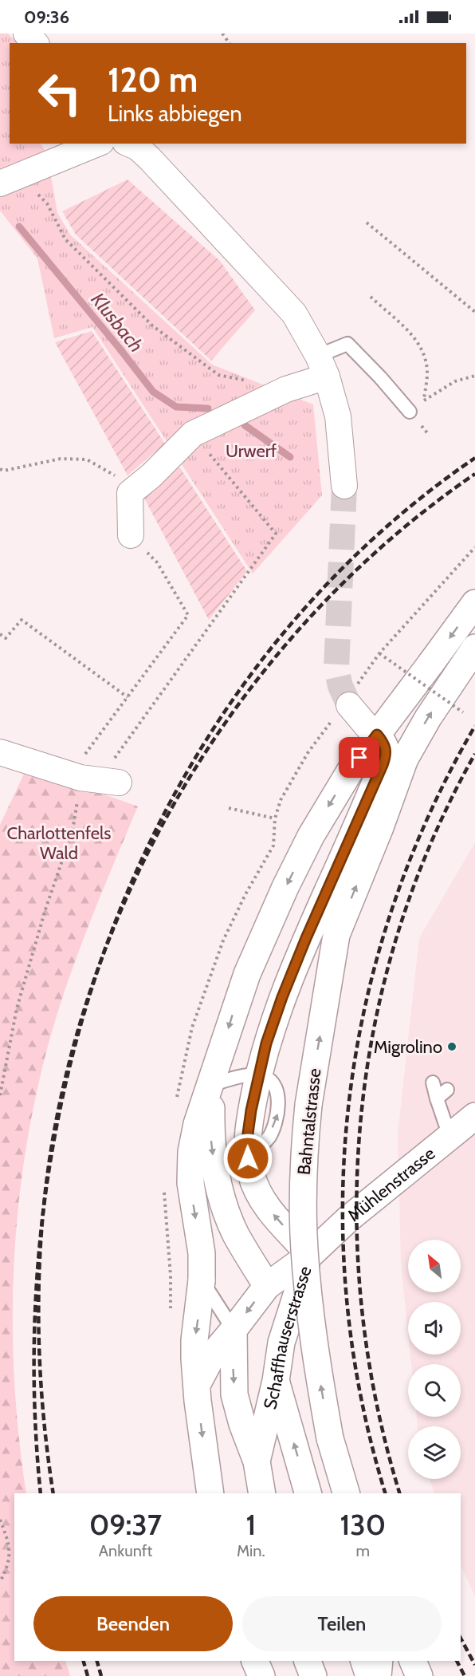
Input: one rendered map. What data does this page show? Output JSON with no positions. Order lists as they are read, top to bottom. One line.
{"streets":{"main road":["Bahntalstrasse","Mühlenstrasse","Schaffhauserstrasse"]},"crossings":[["Mühlenstrasse","Schaffhauserstrasse"]],"water":["Klusbach"],"parks":["Urwerf","Charlottenfels Wald"],"places":["Migrolino"],"north":"top left","page":{"status":"09:36","turn":["120 m","Links abbiegen"],"eta":["09:37","Ankunft","1","Min.","130","m"],"buttons":["Beenden","Teilen"]}}
